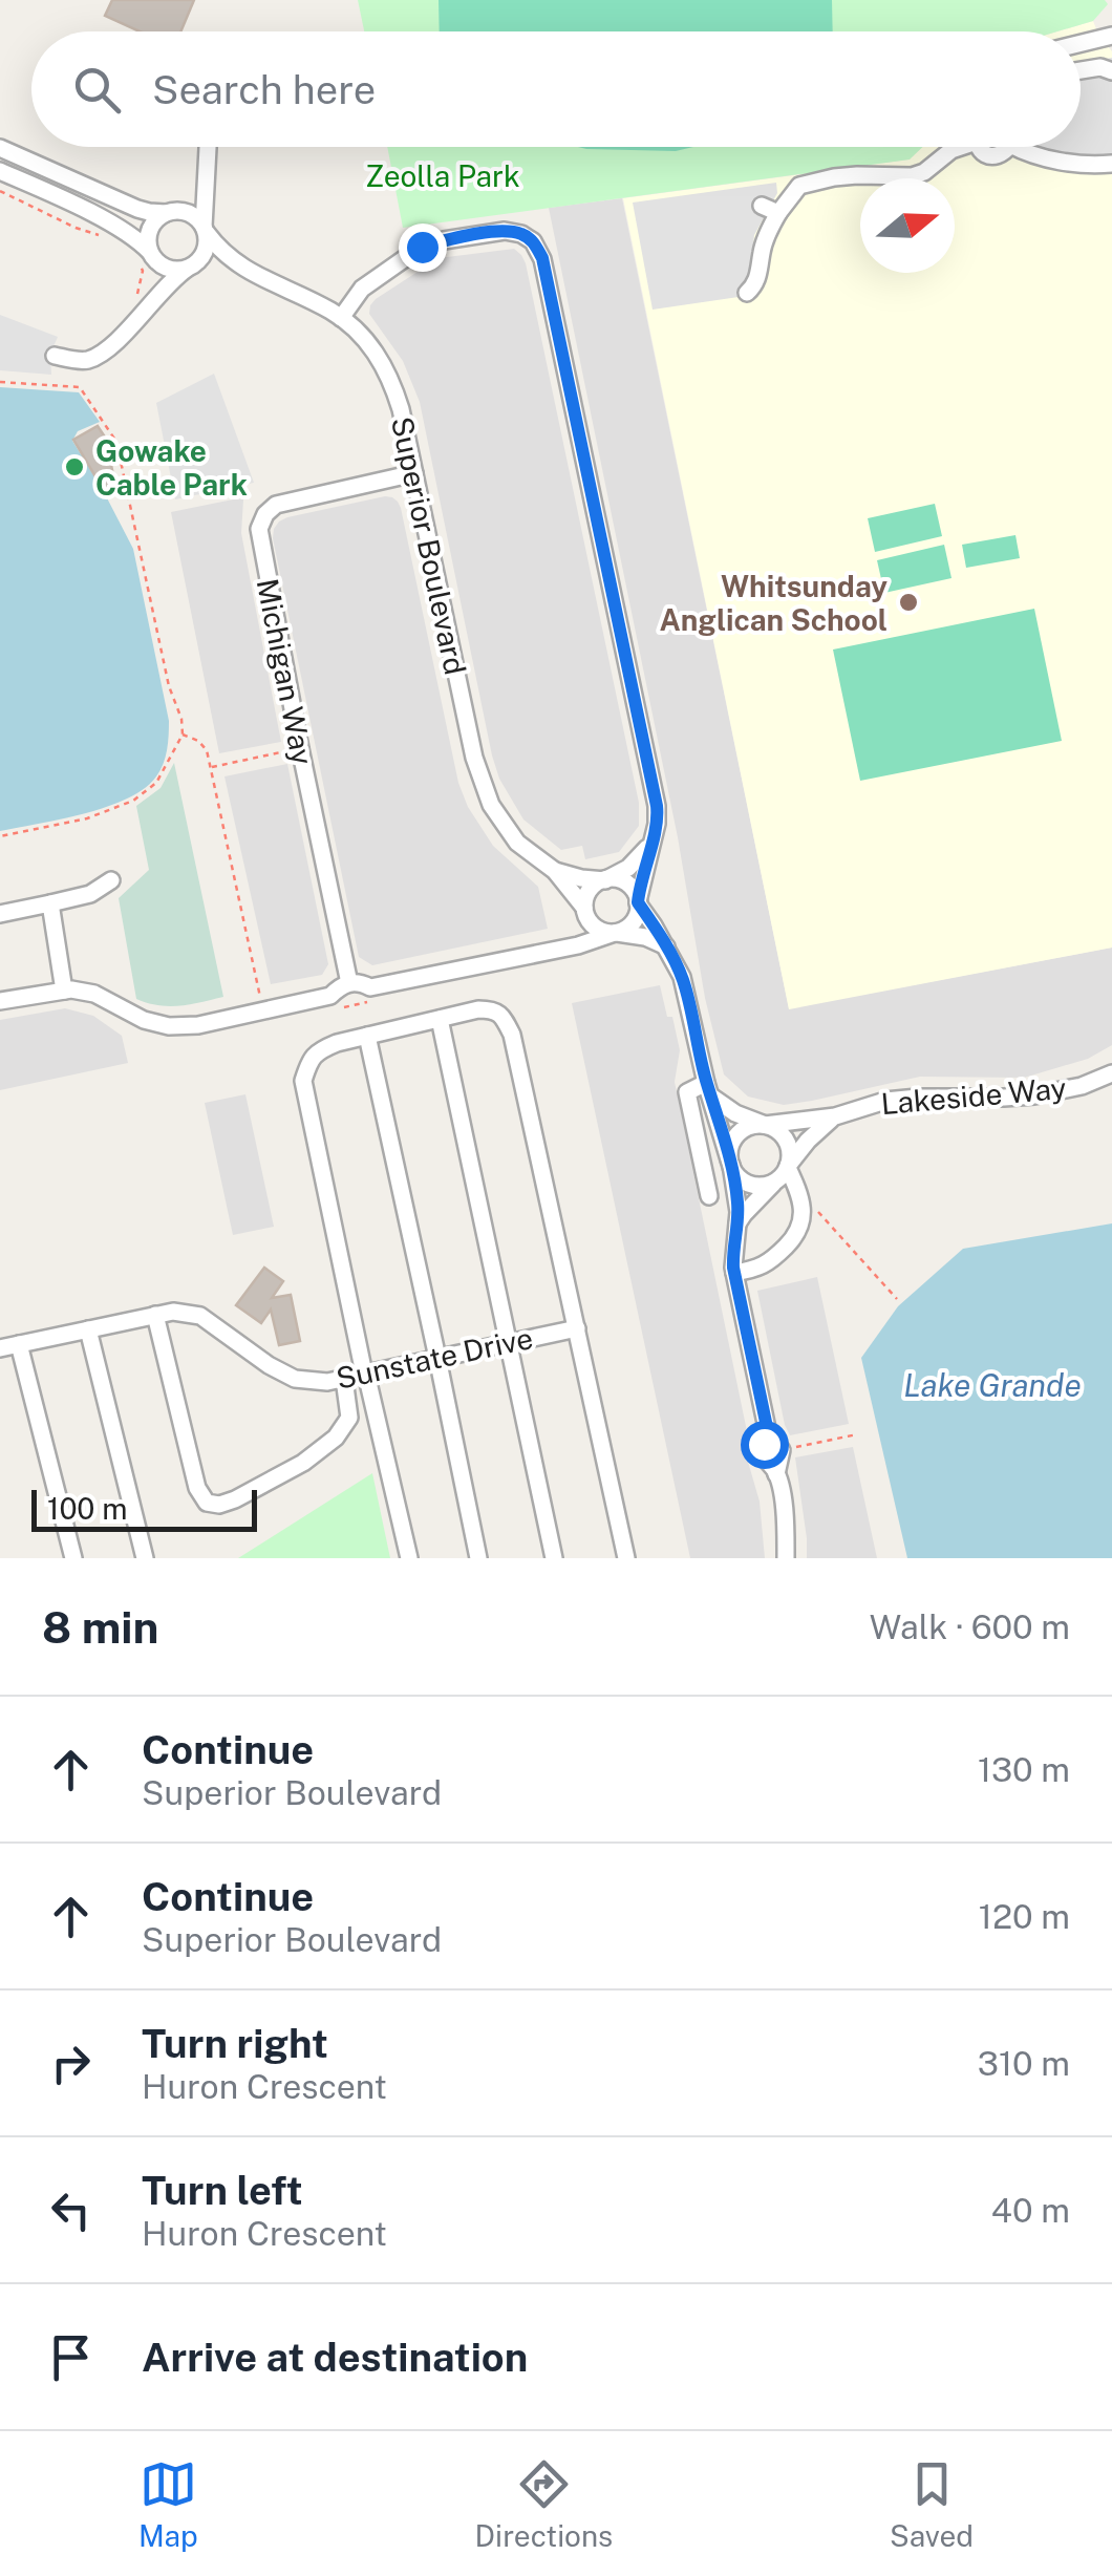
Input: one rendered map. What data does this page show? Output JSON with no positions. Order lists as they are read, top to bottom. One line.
{"streets":{"street":["Superior Boulevard","Michigan Way","Lakeside Way","Sunstate Drive"]},"crossings":[["Superior Boulevard","Michigan Way"]],"water":["Lake Grande"],"parks":["Zeolla Park"],"places":["Gowake Cable Park","Whitsunday Anglican School"],"scale_bar":"100 m","north":"right","page":{"search":"Search here","scale":"100 m","heading":["8 min","Walk · 600 m"],"list":[["Continue","Superior Boulevard","130 m"],["Continue","Superior Boulevard","120 m"],["Turn right","Huron Crescent","310 m"],["Turn left","Huron Crescent","40 m"],"Arrive at destination"],"nav":["Map","Directions","Saved"]}}
